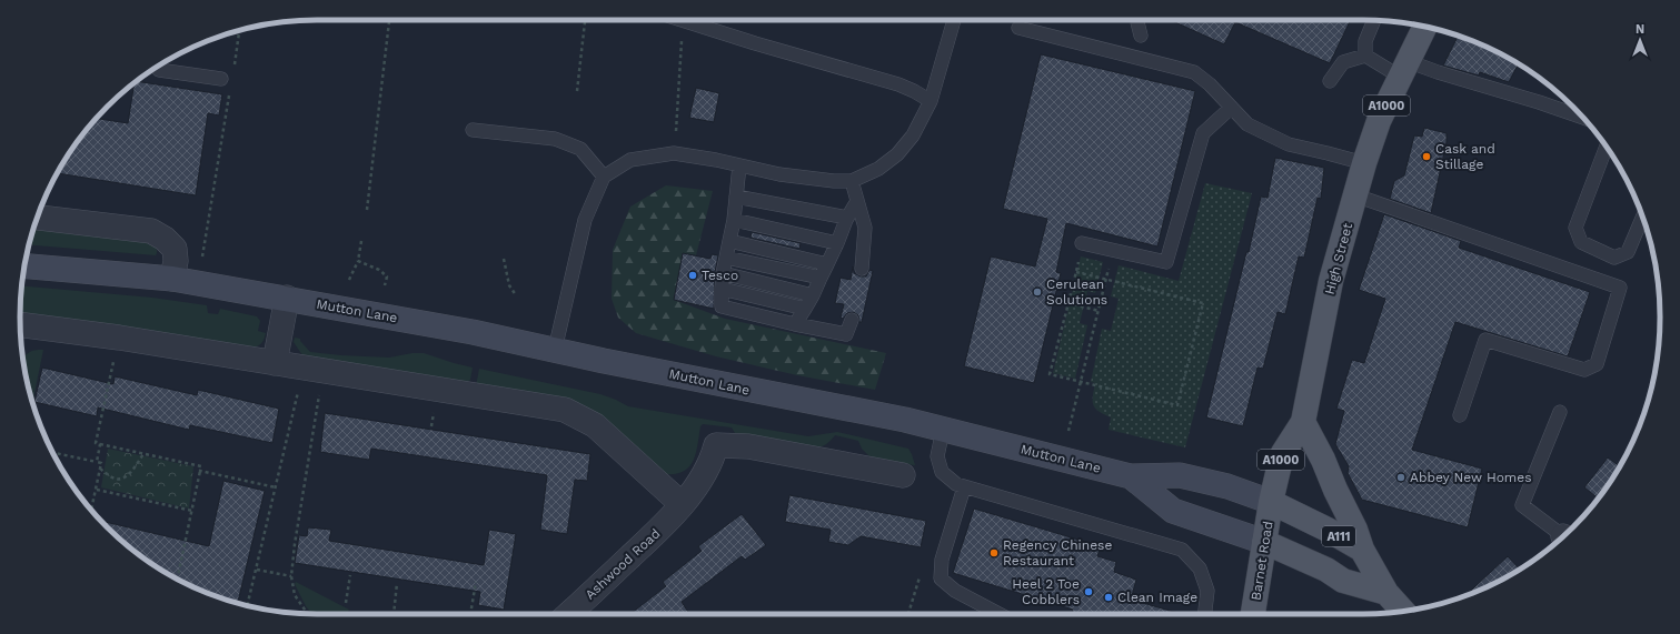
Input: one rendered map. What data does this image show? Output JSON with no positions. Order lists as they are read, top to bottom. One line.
{"streets":{"main road":["A1000","High Street","Mutton Lane","A111","Barnet Road"],"street":["Ashwood Road"]},"crossings":[["High Street","Mutton Lane"],["High Street","A111"],["High Street","Barnet Road"],["Mutton Lane","A111"],["Mutton Lane","Barnet Road"],["A111","Barnet Road"]],"places":["Cask and Stillage","Tesco","Cerulean Solutions","Abbey New Homes","Regency Chinese Restaurant","Heel 2 Toe Cobblers","Clean Image"],"north":"top"}
